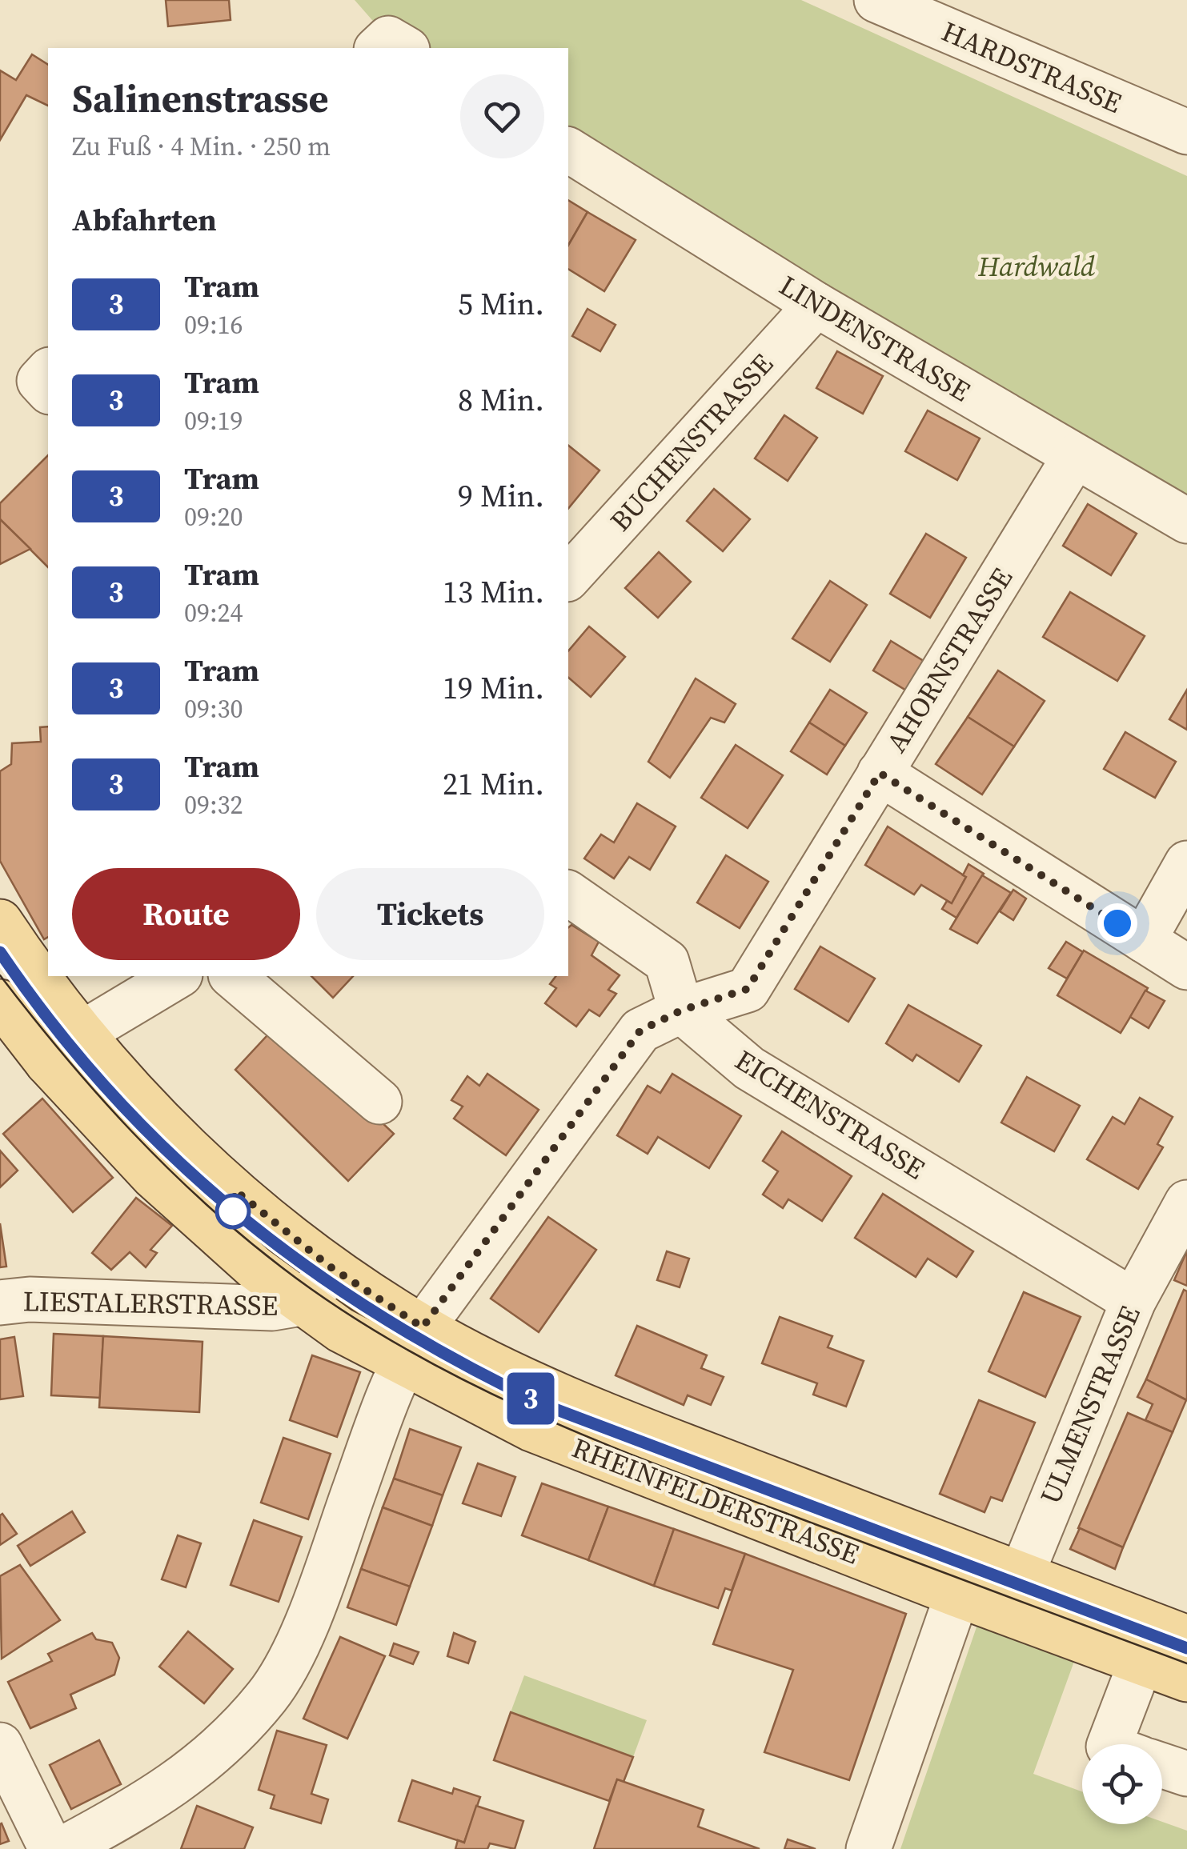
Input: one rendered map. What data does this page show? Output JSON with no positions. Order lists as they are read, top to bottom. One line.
{"streets":{"main road":["RHEINFELDERSTRASSE"],"street":["HARDSTRASSE","LINDENSTRASSE","BUCHENSTRASSE","AHORNSTRASSE","EICHENSTRASSE","LIESTALERSTRASSE","ULMENSTRASSE"]},"crossings":[["LINDENSTRASSE","BUCHENSTRASSE"],["LINDENSTRASSE","AHORNSTRASSE"],["AHORNSTRASSE","EICHENSTRASSE"],["AHORNSTRASSE","RHEINFELDERSTRASSE"],["EICHENSTRASSE","ULMENSTRASSE"],["LIESTALERSTRASSE","RHEINFELDERSTRASSE"],["ULMENSTRASSE","RHEINFELDERSTRASSE"]],"parks":["Hardwald"],"lines":["tram line 3"],"page":{"on_map":"3","heading":[["Salinenstrasse","Zu Fuß · 4 Min. · 250 m"],"Abfahrten"],"list":[{"mark":"3","name":"Tram","note":"09:16","value":"5 Min."},{"mark":"3","name":"Tram","note":"09:19","value":"8 Min."},{"mark":"3","name":"Tram","note":"09:20","value":"9 Min."},{"mark":"3","name":"Tram","note":"09:24","value":"13 Min."},{"mark":"3","name":"Tram","note":"09:30","value":"19 Min."},{"mark":"3","name":"Tram","note":"09:32","value":"21 Min."}],"buttons":["Route","Tickets"]}}
